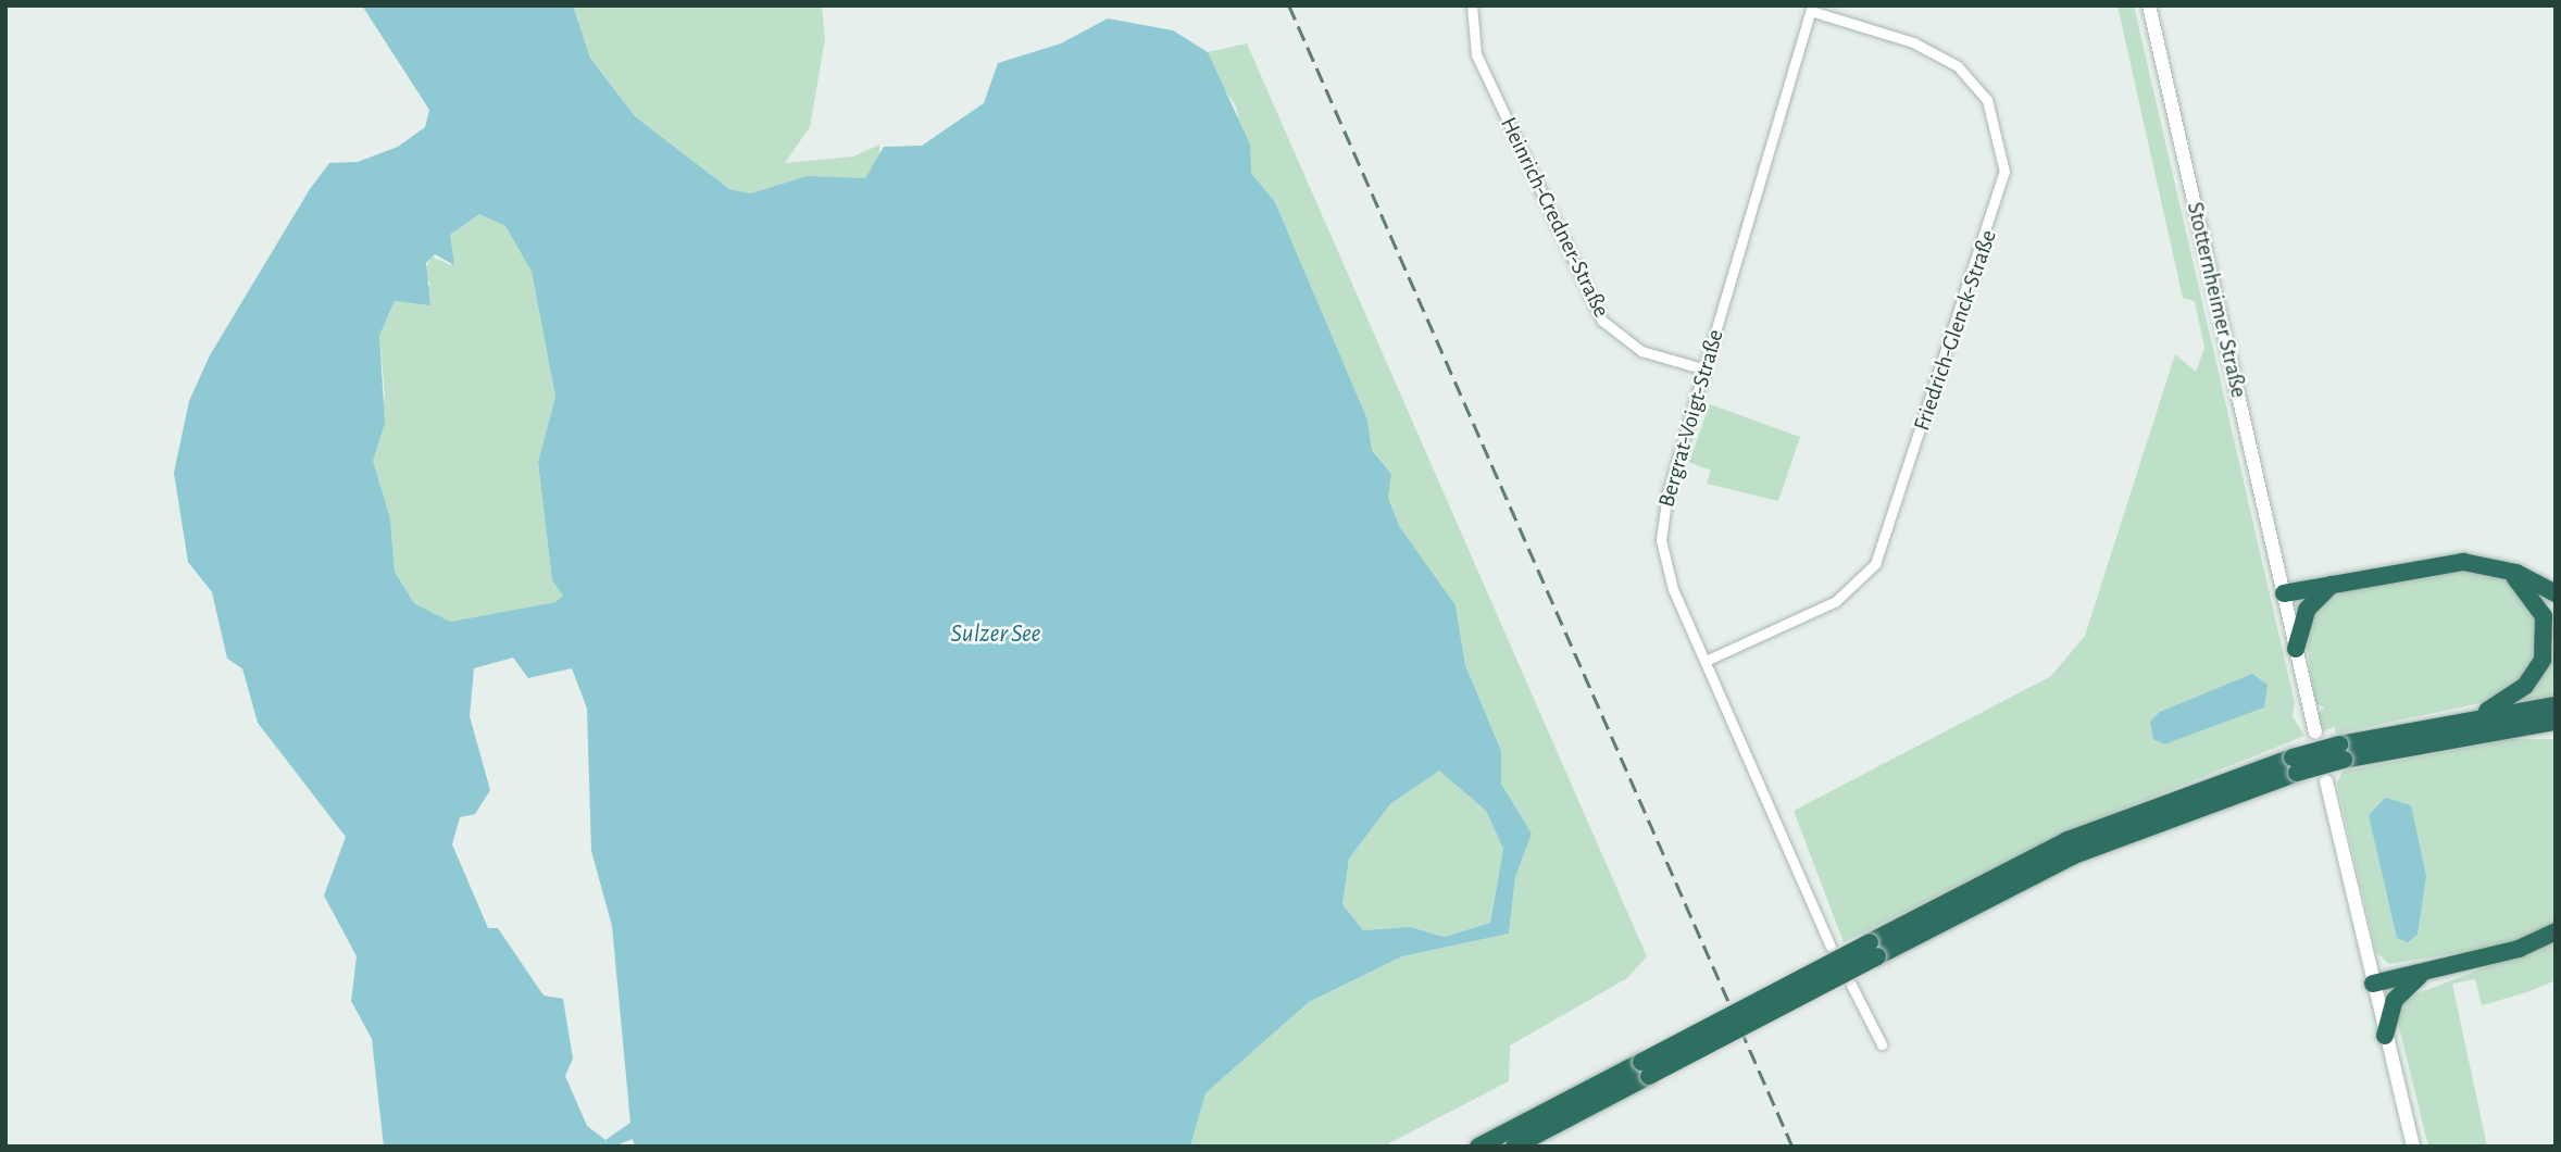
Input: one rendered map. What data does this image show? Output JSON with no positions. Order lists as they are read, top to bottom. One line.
{"streets":{"main road":["Stotternheimer Straße"],"street":["Heinrich-Credner-Straße","Friedrich-Glenck-Straße","Bergrat-Voigt-Straße"]},"crossings":[["Heinrich-Credner-Straße","Bergrat-Voigt-Straße"],["Friedrich-Glenck-Straße","Bergrat-Voigt-Straße"]],"water":["Sulzer See"]}
